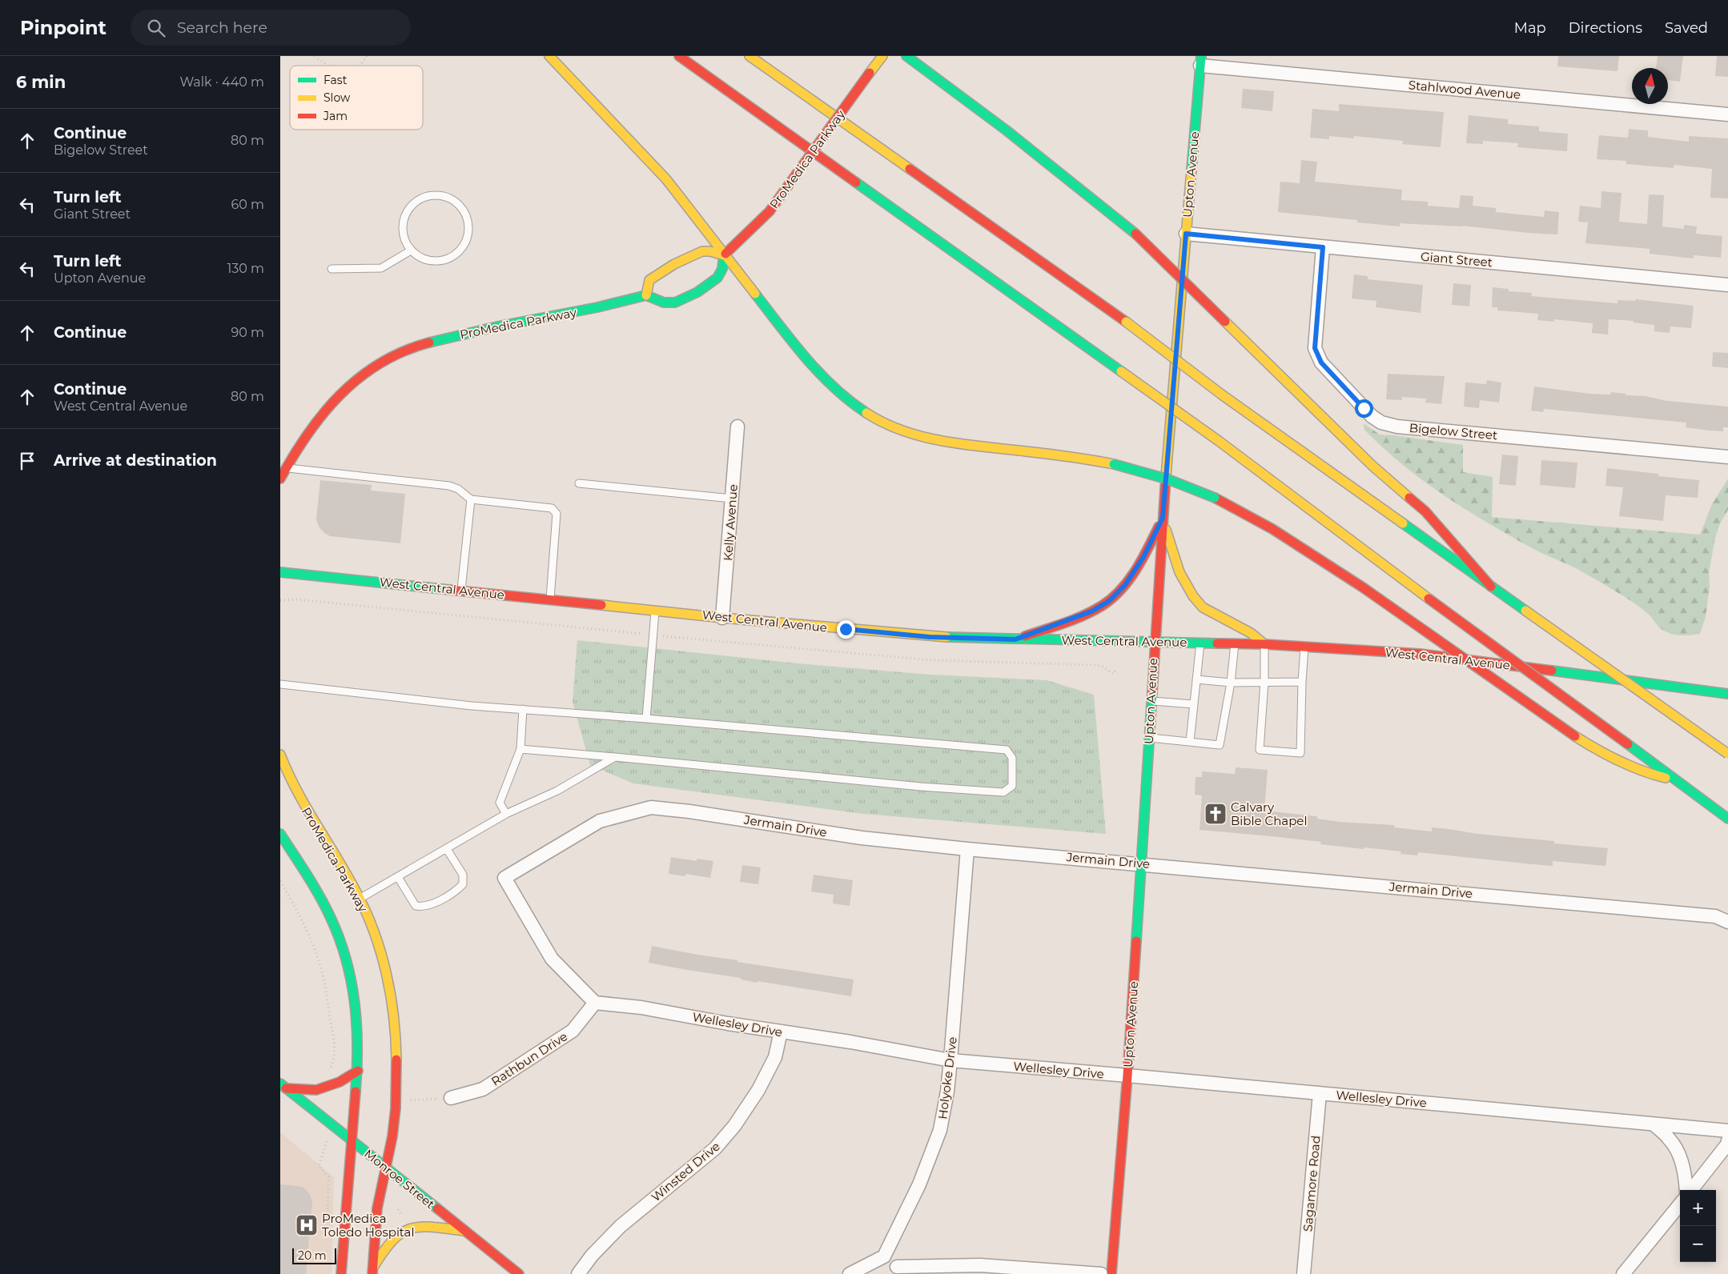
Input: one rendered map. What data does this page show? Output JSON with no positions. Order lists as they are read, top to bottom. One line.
{"streets":{"main road":["ProMedica Parkway","Upton Avenue","West Central Avenue","Monroe Street"],"street":["Stahlwood Avenue","Giant Street","Bigelow Street","Kelly Avenue","Jermain Drive","Wellesley Drive","Rathbun Drive","Holyoke Drive","Winsted Drive","Sagamore Road"]},"crossings":[["Stahlwood Avenue","Upton Avenue"],["ProMedica Parkway","Monroe Street"],["Upton Avenue","Giant Street"],["Upton Avenue","West Central Avenue"],["Upton Avenue","Jermain Drive"],["Upton Avenue","Wellesley Drive"],["Giant Street","Bigelow Street"],["Kelly Avenue","West Central Avenue"],["Jermain Drive","Wellesley Drive"],["Jermain Drive","Rathbun Drive"],["Jermain Drive","Holyoke Drive"],["Wellesley Drive","Rathbun Drive"],["Wellesley Drive","Holyoke Drive"],["Wellesley Drive","Winsted Drive"],["Wellesley Drive","Sagamore Road"]],"places":{"church":["Calvary Bible Chapel"],"hospital":["ProMedica Toledo Hospital"]},"legend":["Fast","Slow","Jam"],"scale_bar":"20 m","north":"top","page":{"header":"Pinpoint","search":"Search here","nav":["Map","Directions","Saved"],"heading":["6 min","Walk · 440 m"],"list":[["Continue","Bigelow Street","80 m"],["Turn left","Giant Street","60 m"],["Turn left","Upton Avenue","130 m"],["Continue","90 m"],["Continue","West Central Avenue","80 m"],"Arrive at destination"],"map_buttons":["+","−"],"scale":"20 m"}}
